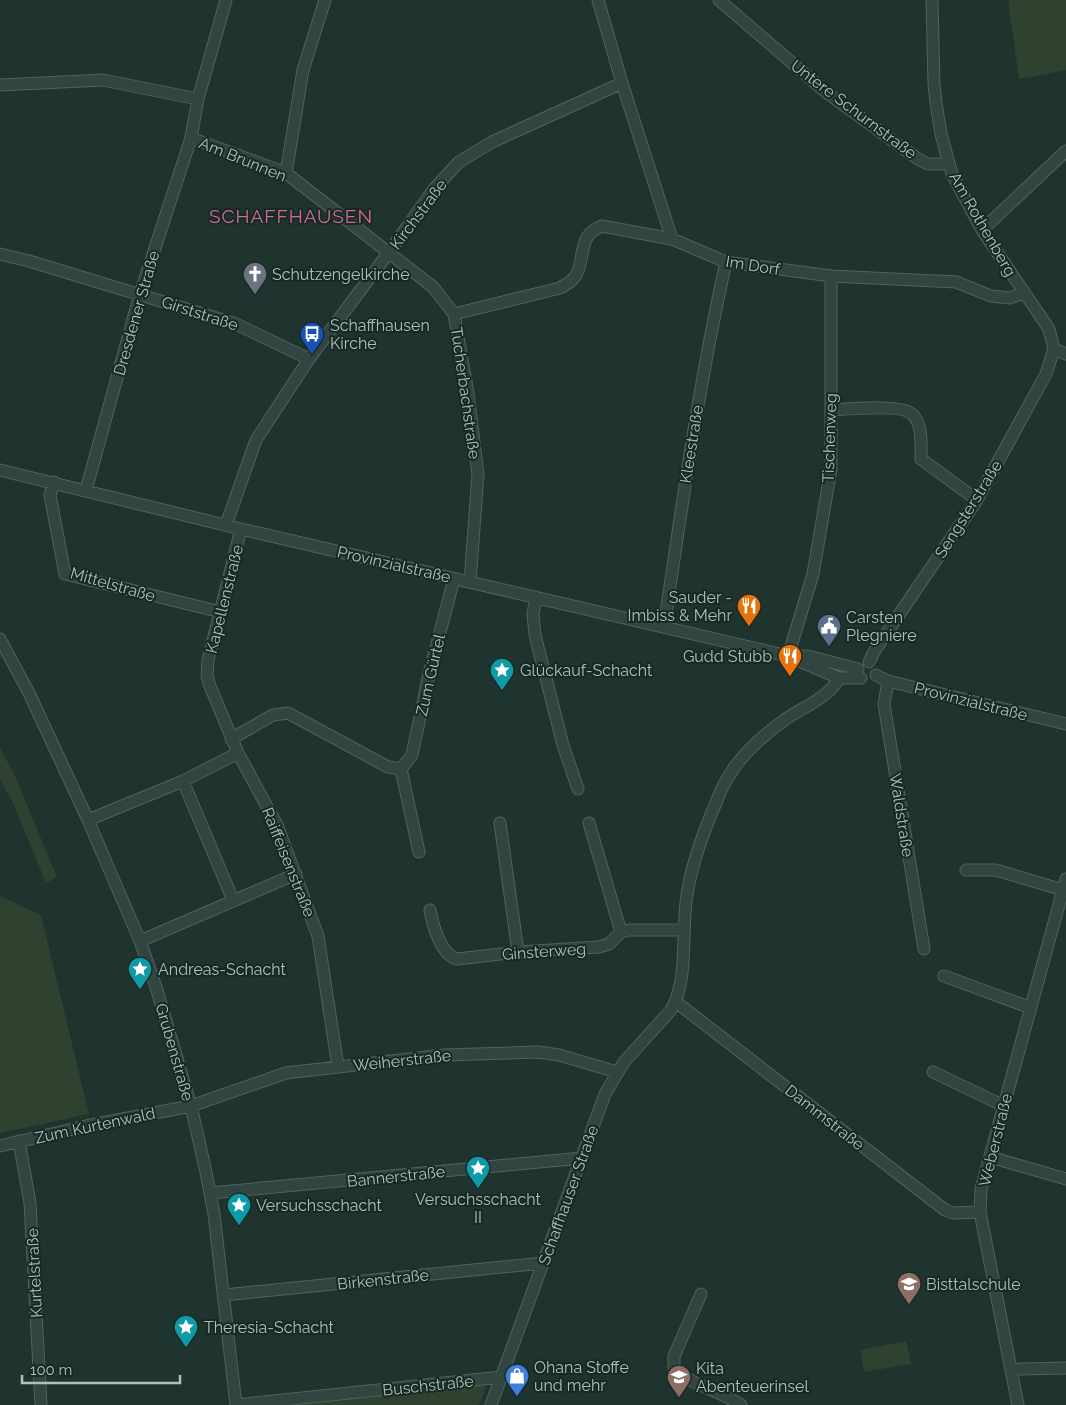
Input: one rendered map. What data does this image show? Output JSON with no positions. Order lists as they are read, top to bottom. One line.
{"streets":{"street":["Untere Schurnstraße","Am Brunnen","Kirchstraße","Am Rothenberg","Im Dorf","Dresdener Straße","Girststraße","Tucherbachstraße","Tischenweg","Kleestraße","Sengsterstraße","Provinzialstraße","Mittelstraße","Kapellenstraße","Zum Gürtel","Waldstraße","Raiffeisenstraße","Ginsterweg","Grubenstraße","Weiherstraße","Dammstraße","Zum Kurtenwald","Weberstraße","Bannerstraße","Schaffhauser Straße","Kurtelstraße","Birkenstraße","Buschstraße"]},"crossings":[["Untere Schurnstraße","Am Rothenberg"],["Am Brunnen","Kirchstraße"],["Am Brunnen","Dresdener Straße"],["Am Brunnen","Tucherbachstraße"],["Kirchstraße","Girststraße"],["Kirchstraße","Provinzialstraße"],["Am Rothenberg","Im Dorf"],["Am Rothenberg","Sengsterstraße"],["Im Dorf","Tucherbachstraße"],["Im Dorf","Tischenweg"],["Im Dorf","Kleestraße"],["Dresdener Straße","Girststraße"],["Dresdener Straße","Provinzialstraße"],["Tucherbachstraße","Provinzialstraße"],["Tischenweg","Provinzialstraße"],["Kleestraße","Provinzialstraße"],["Sengsterstraße","Provinzialstraße"],["Provinzialstraße","Mittelstraße"],["Provinzialstraße","Kapellenstraße"],["Provinzialstraße","Zum Gürtel"],["Provinzialstraße","Waldstraße"],["Mittelstraße","Kapellenstraße"],["Kapellenstraße","Raiffeisenstraße"],["Raiffeisenstraße","Weiherstraße"],["Grubenstraße","Weiherstraße"],["Grubenstraße","Zum Kurtenwald"],["Grubenstraße","Bannerstraße"],["Grubenstraße","Birkenstraße"],["Grubenstraße","Buschstraße"],["Weiherstraße","Zum Kurtenwald"],["Weiherstraße","Schaffhauser Straße"],["Dammstraße","Weberstraße"],["Dammstraße","Schaffhauser Straße"],["Zum Kurtenwald","Kurtelstraße"],["Bannerstraße","Schaffhauser Straße"],["Schaffhauser Straße","Birkenstraße"],["Schaffhauser Straße","Buschstraße"]],"districts":["SCHAFFHAUSEN"],"places":{"church":["Schutzengelkirche"],"bus stop":["Schaffhausen Kirche"],"restaurant":["Sauder - Imbiss & Mehr","Gudd Stubb"],"public building":["Carsten Plegniere"],"place":["Glückauf-Schacht","Andreas-Schacht","Versuchsschacht II","Versuchsschacht","Theresia-Schacht"],"school or university":["Bisttalschule","Kita Abenteuerinsel"],"shop":["Ohana Stoffe und mehr"]},"scale_bar":"100 m"}
